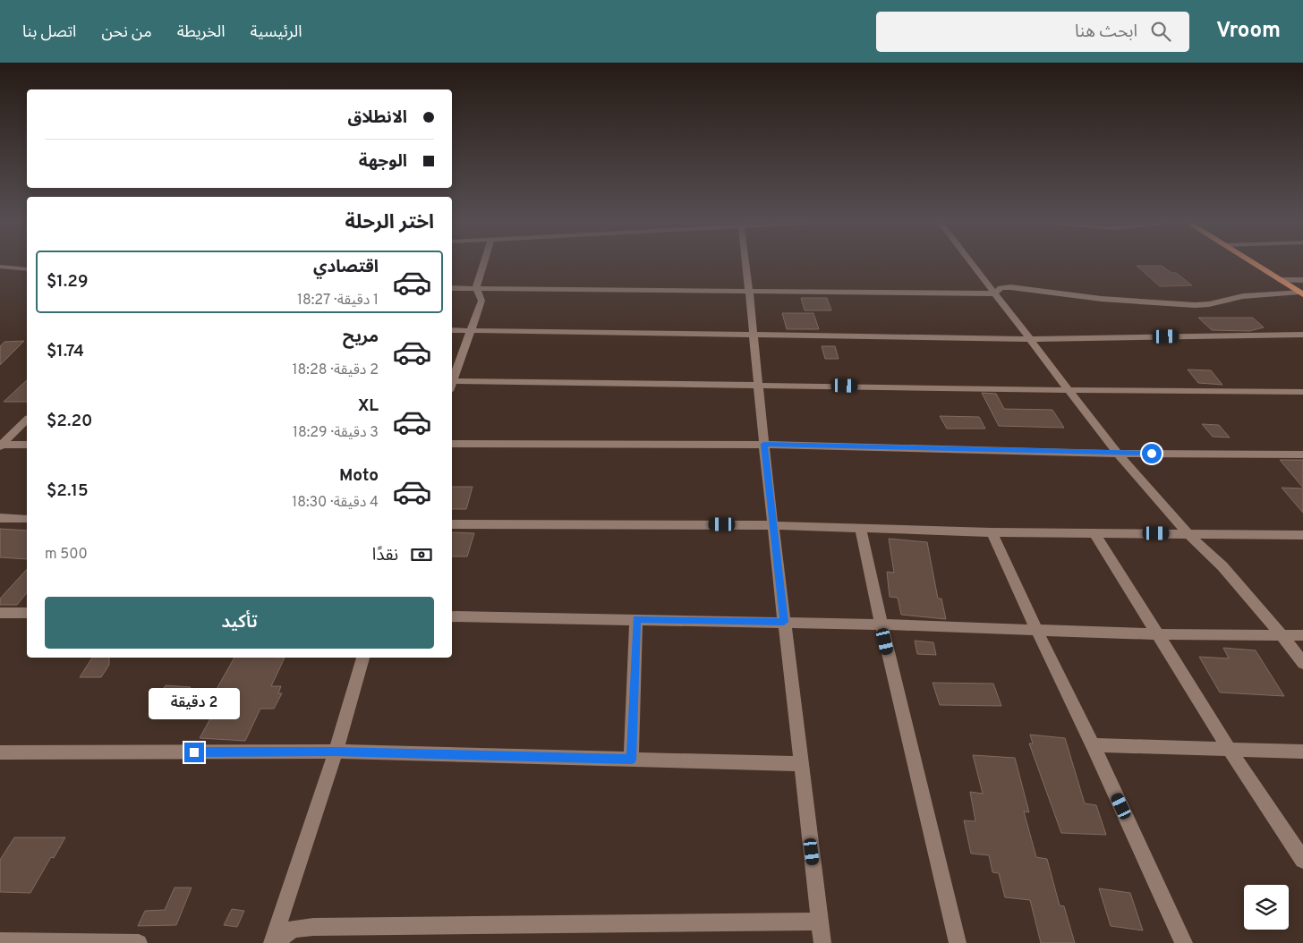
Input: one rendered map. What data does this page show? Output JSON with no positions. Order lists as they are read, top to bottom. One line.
{"page":{"header":"Vroom","search":"ابحث هنا","nav":["الرئيسية","الخريطة","من نحن","اتصل بنا"],"banner":["الانطلاق","الوجهة"],"heading":"اختر الرحلة","list":[{"name":"اقتصادي","note":"1 دقيقة · 18:27","value":"$1.29"},{"name":"مريح","note":"2 دقيقة · 18:28","value":"$1.74"},{"name":"XL","note":"3 دقيقة · 18:29","value":"$2.20"},{"name":"Moto","note":"4 دقيقة · 18:30","value":"$2.15"}],"pay":["نقدًا","500 m"],"buttons":"تأكيد","bubble":"2 دقيقة"}}
